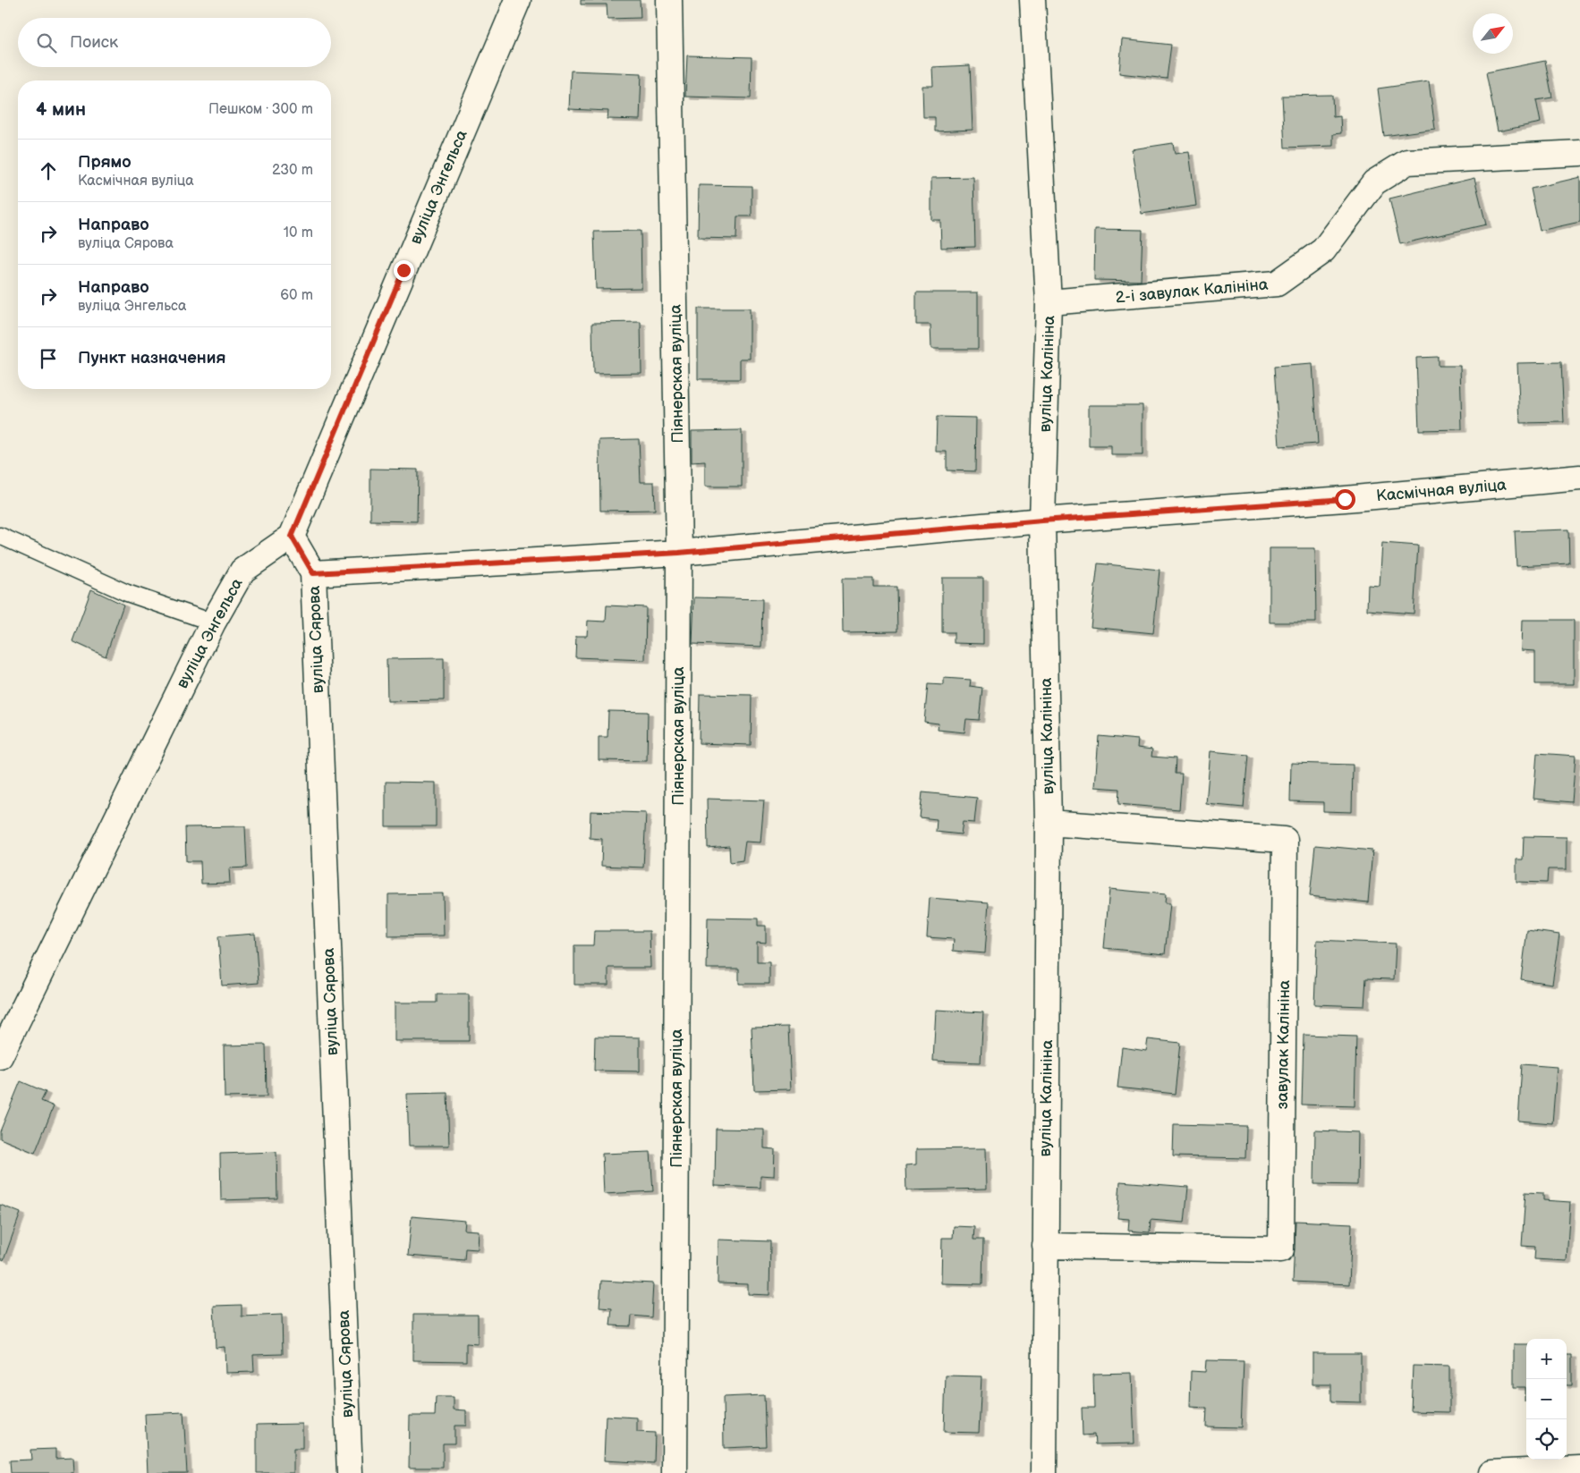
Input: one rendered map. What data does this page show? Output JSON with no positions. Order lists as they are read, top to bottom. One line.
{"streets":{"street":["вуліца Энгельса","2-і завулак Калініна","Піянерская вуліца","вуліца Калініна","Касмічная вуліца","вуліца Сярова","завулак Калініна"]},"crossings":[["вуліца Энгельса","вуліца Сярова"],["2-і завулак Калініна","вуліца Калініна"],["Піянерская вуліца","Касмічная вуліца"],["вуліца Калініна","Касмічная вуліца"],["вуліца Калініна","завулак Калініна"],["Касмічная вуліца","вуліца Сярова"]],"north":"top right","page":{"search":"Поиск","heading":["4 мин","Пешком · 300 m"],"list":[["Прямо","Касмічная вуліца","230 m"],["Направо","вуліца Сярова","10 m"],["Направо","вуліца Энгельса","60 m"],"Пункт назначения"],"map_buttons":["+","−"]}}
